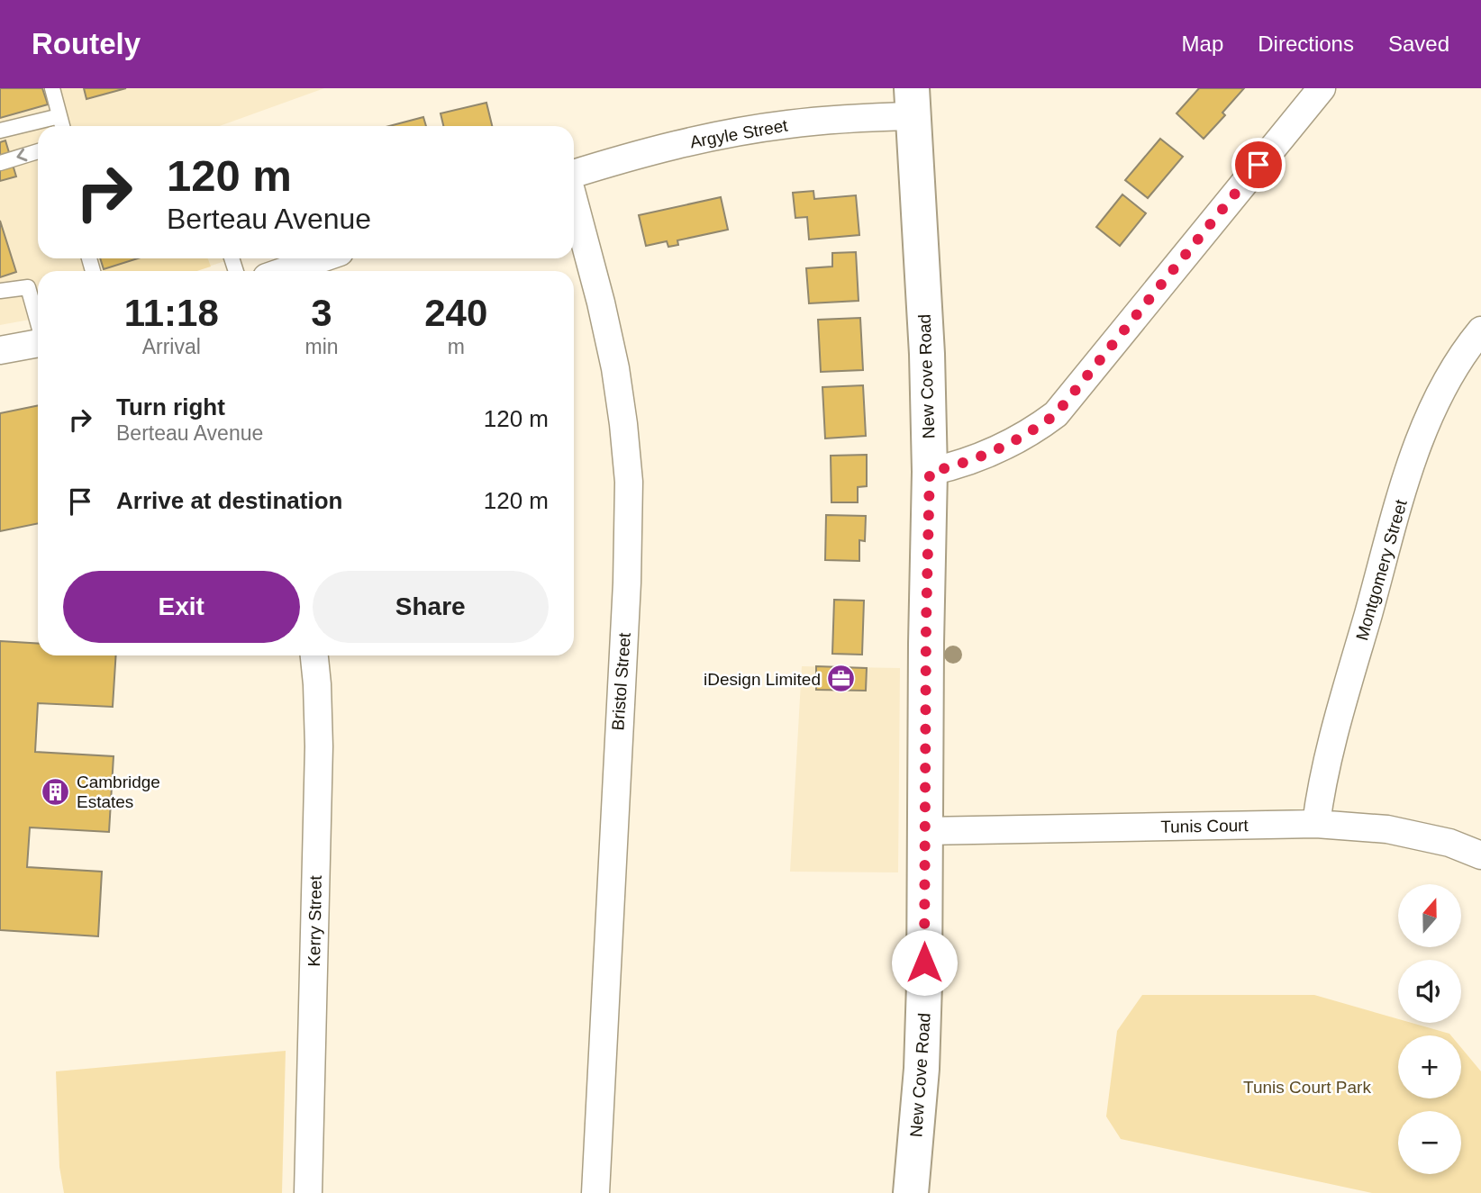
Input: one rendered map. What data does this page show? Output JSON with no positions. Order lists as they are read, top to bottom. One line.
{"streets":{"street":["Argyle Street","New Cove Road","Montgomery Street","Bristol Street","Tunis Court","Kerry Street"]},"crossings":[["Argyle Street","New Cove Road"],["New Cove Road","Tunis Court"],["Montgomery Street","Tunis Court"]],"parks":["Tunis Court Park"],"places":{"office":["iDesign Limited"],"building":["Cambridge Estates"]},"north":"top","page":{"header":"Routely","nav":["Map","Directions","Saved"],"turn":["120 m","Berteau Avenue"],"eta":["11:18","Arrival","3","min","240","m"],"list":[{"name":"Turn right","note":"Berteau Avenue","value":"120 m"},{"name":"Arrive at destination","value":"120 m"}],"buttons":["Exit","Share"],"map_buttons":["+","−"]}}
